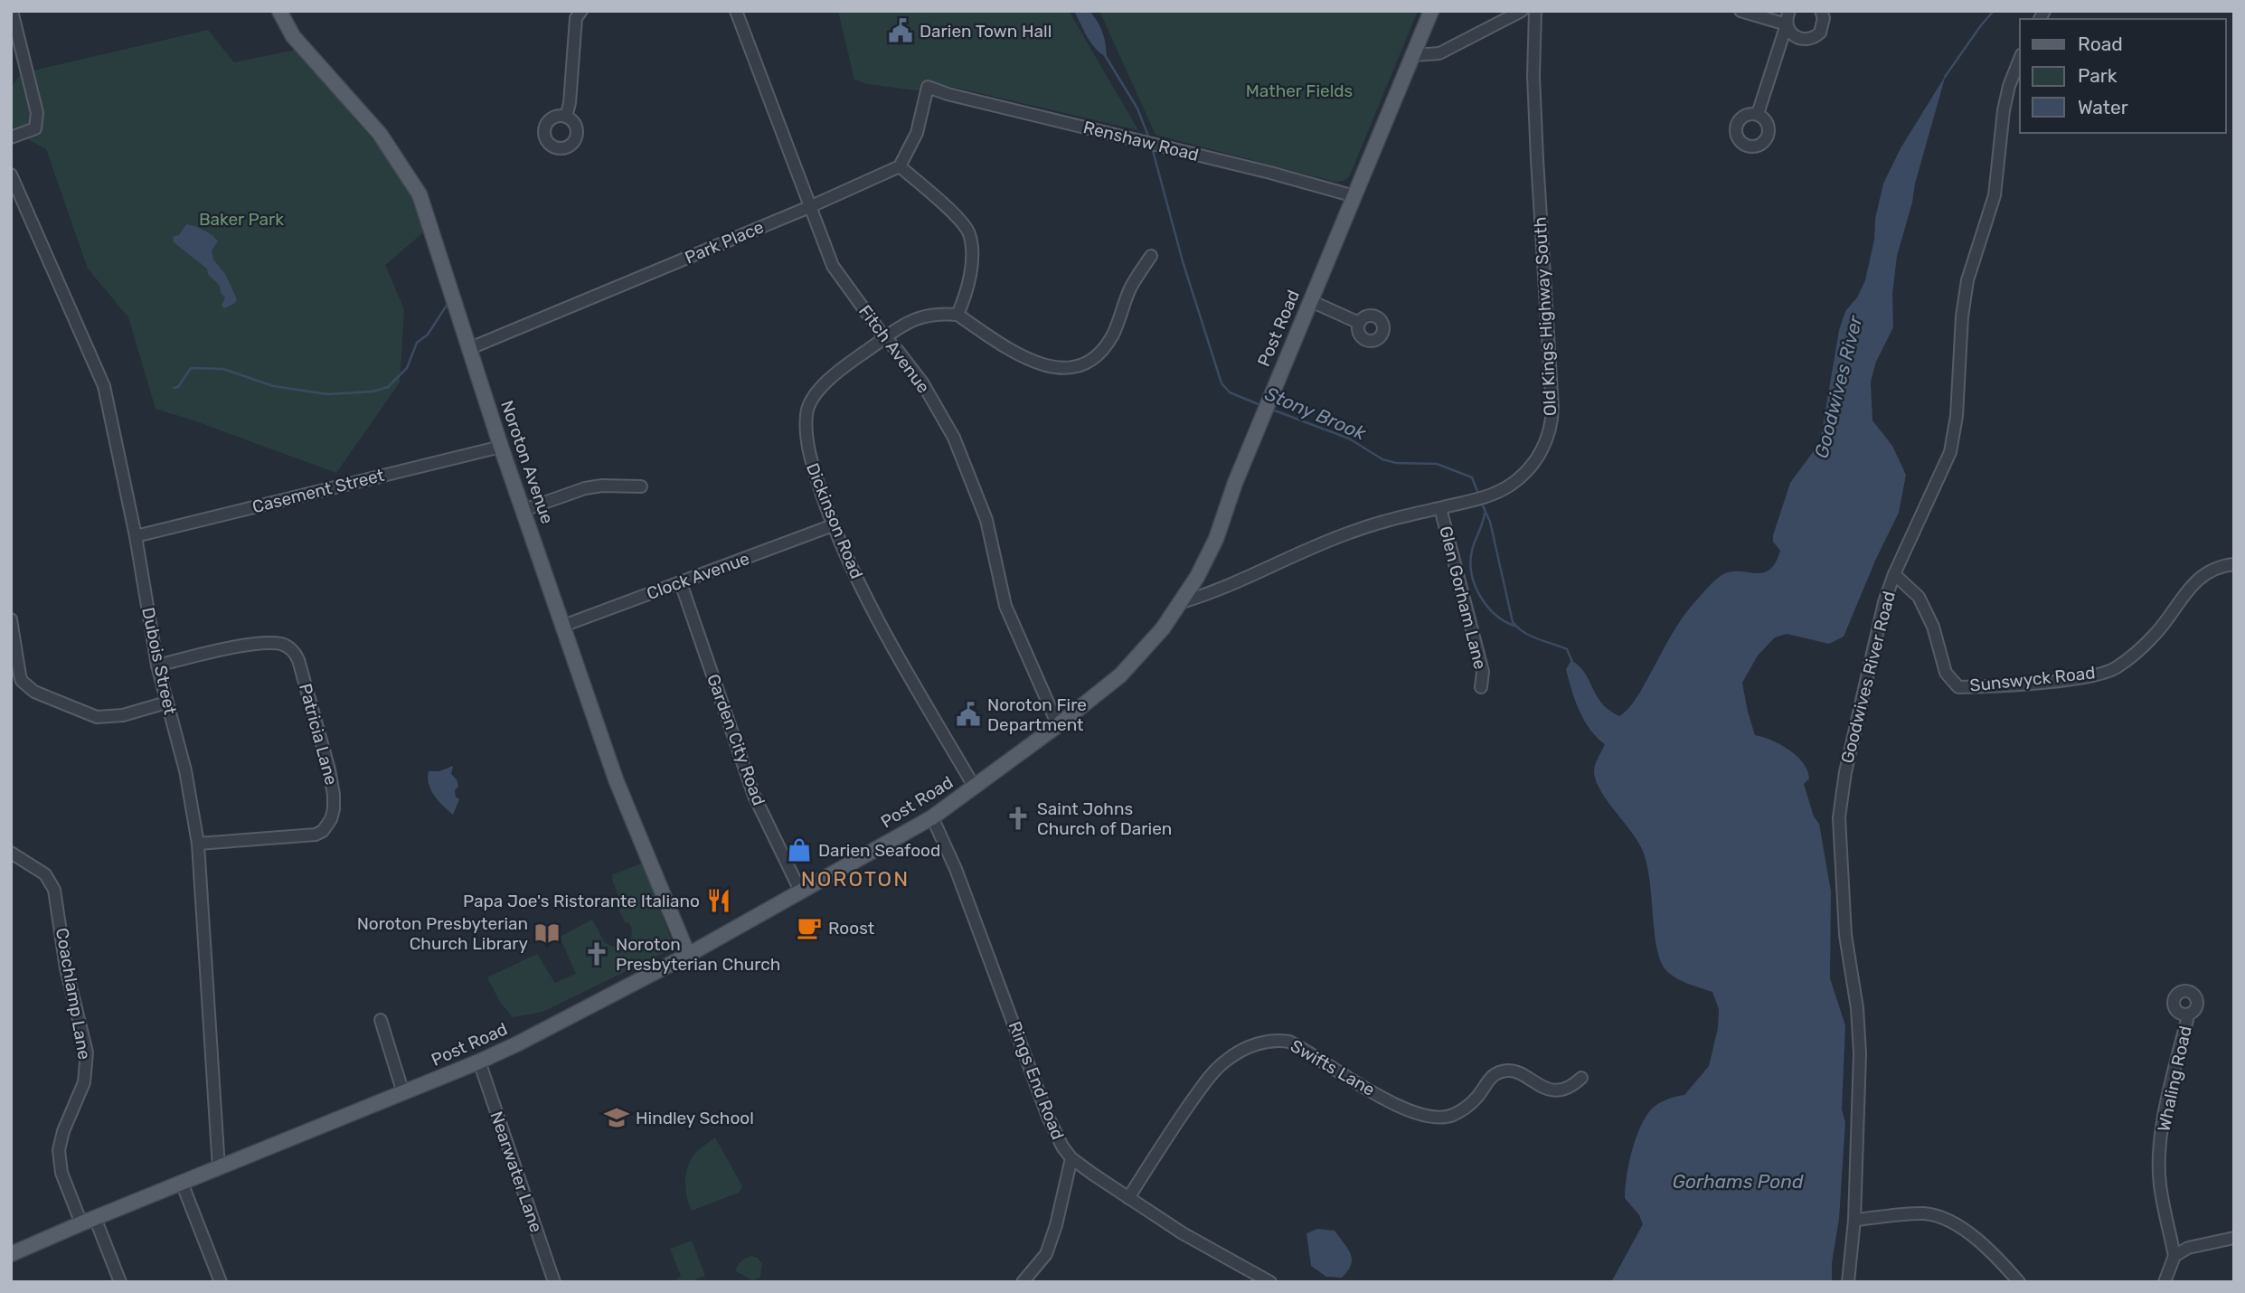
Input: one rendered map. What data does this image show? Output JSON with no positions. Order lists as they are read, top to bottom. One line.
{"streets":{"main road":["Post Road","Noroton Avenue"],"street":["Renshaw Road","Park Place","Old Kings Highway South","Fitch Avenue","Casement Street","Dickinson Road","Clock Avenue","Glen Gorham Lane","Dubois Street","Goodwives River Road","Sunswyck Road","Patricia Lane","Garden City Road","Coachlamp Lane","Swifts Lane","Whaling Road","Rings End Road","Nearwater Lane"]},"crossings":[["Renshaw Road","Park Place"],["Renshaw Road","Post Road"],["Park Place","Fitch Avenue"],["Park Place","Noroton Avenue"],["Old Kings Highway South","Post Road"],["Old Kings Highway South","Glen Gorham Lane"],["Post Road","Fitch Avenue"],["Post Road","Noroton Avenue"],["Post Road","Dickinson Road"],["Post Road","Dubois Street"],["Post Road","Garden City Road"],["Post Road","Coachlamp Lane"],["Post Road","Rings End Road"],["Post Road","Nearwater Lane"],["Fitch Avenue","Dickinson Road"],["Noroton Avenue","Casement Street"],["Noroton Avenue","Clock Avenue"],["Casement Street","Dubois Street"],["Dickinson Road","Clock Avenue"],["Clock Avenue","Garden City Road"],["Dubois Street","Patricia Lane"],["Goodwives River Road","Sunswyck Road"],["Swifts Lane","Rings End Road"]],"districts":["NOROTON"],"water":["Goodwives River","Stony Brook","Gorhams Pond"],"parks":["Mather Fields","Baker Park"],"places":{"public building":["Darien Town Hall","Noroton Fire Department"],"church":["Saint Johns Church of Darien","Noroton Presbyterian Church"],"shop":["Darien Seafood"],"restaurant":["Papa Joe's Ristorante Italiano"],"cafe":["Roost"],"library":["Noroton Presbyterian Church Library"],"school or university":["Hindley School"]},"legend":["Road","Park","Water"]}
